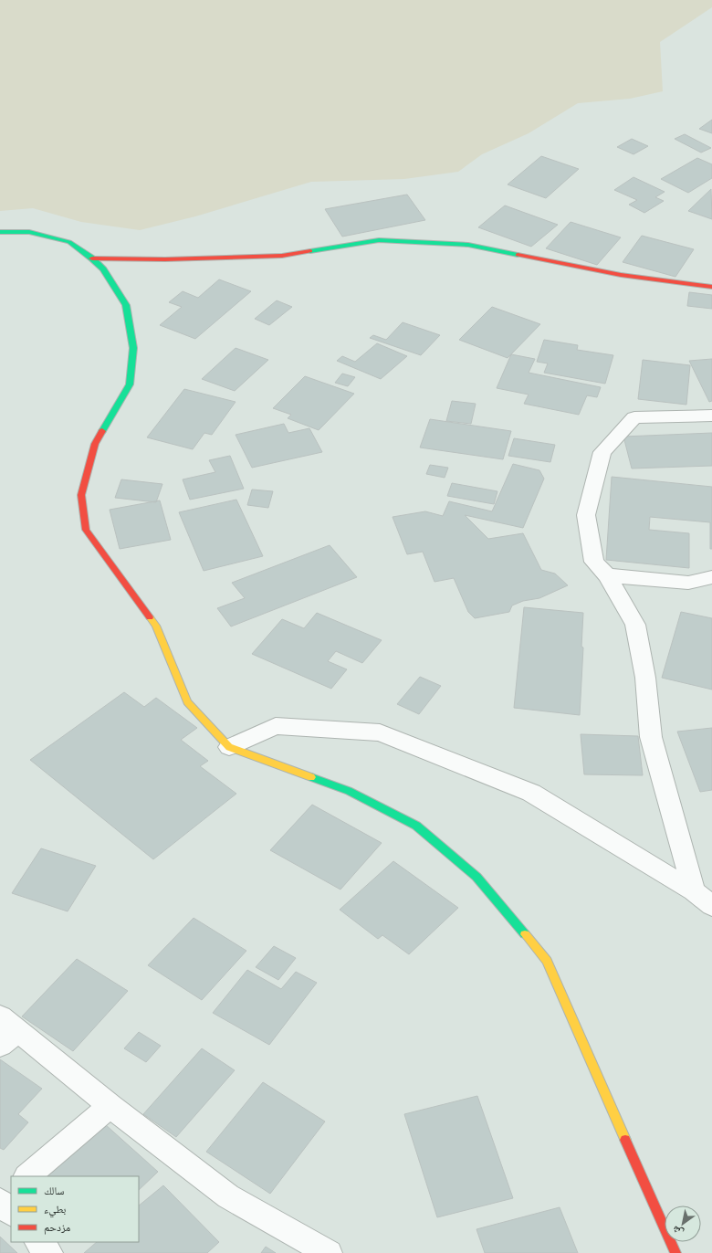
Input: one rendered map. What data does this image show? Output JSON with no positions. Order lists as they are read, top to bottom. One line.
{"legend":["سالك","بطيء","مزدحم"],"north":"bottom left"}
